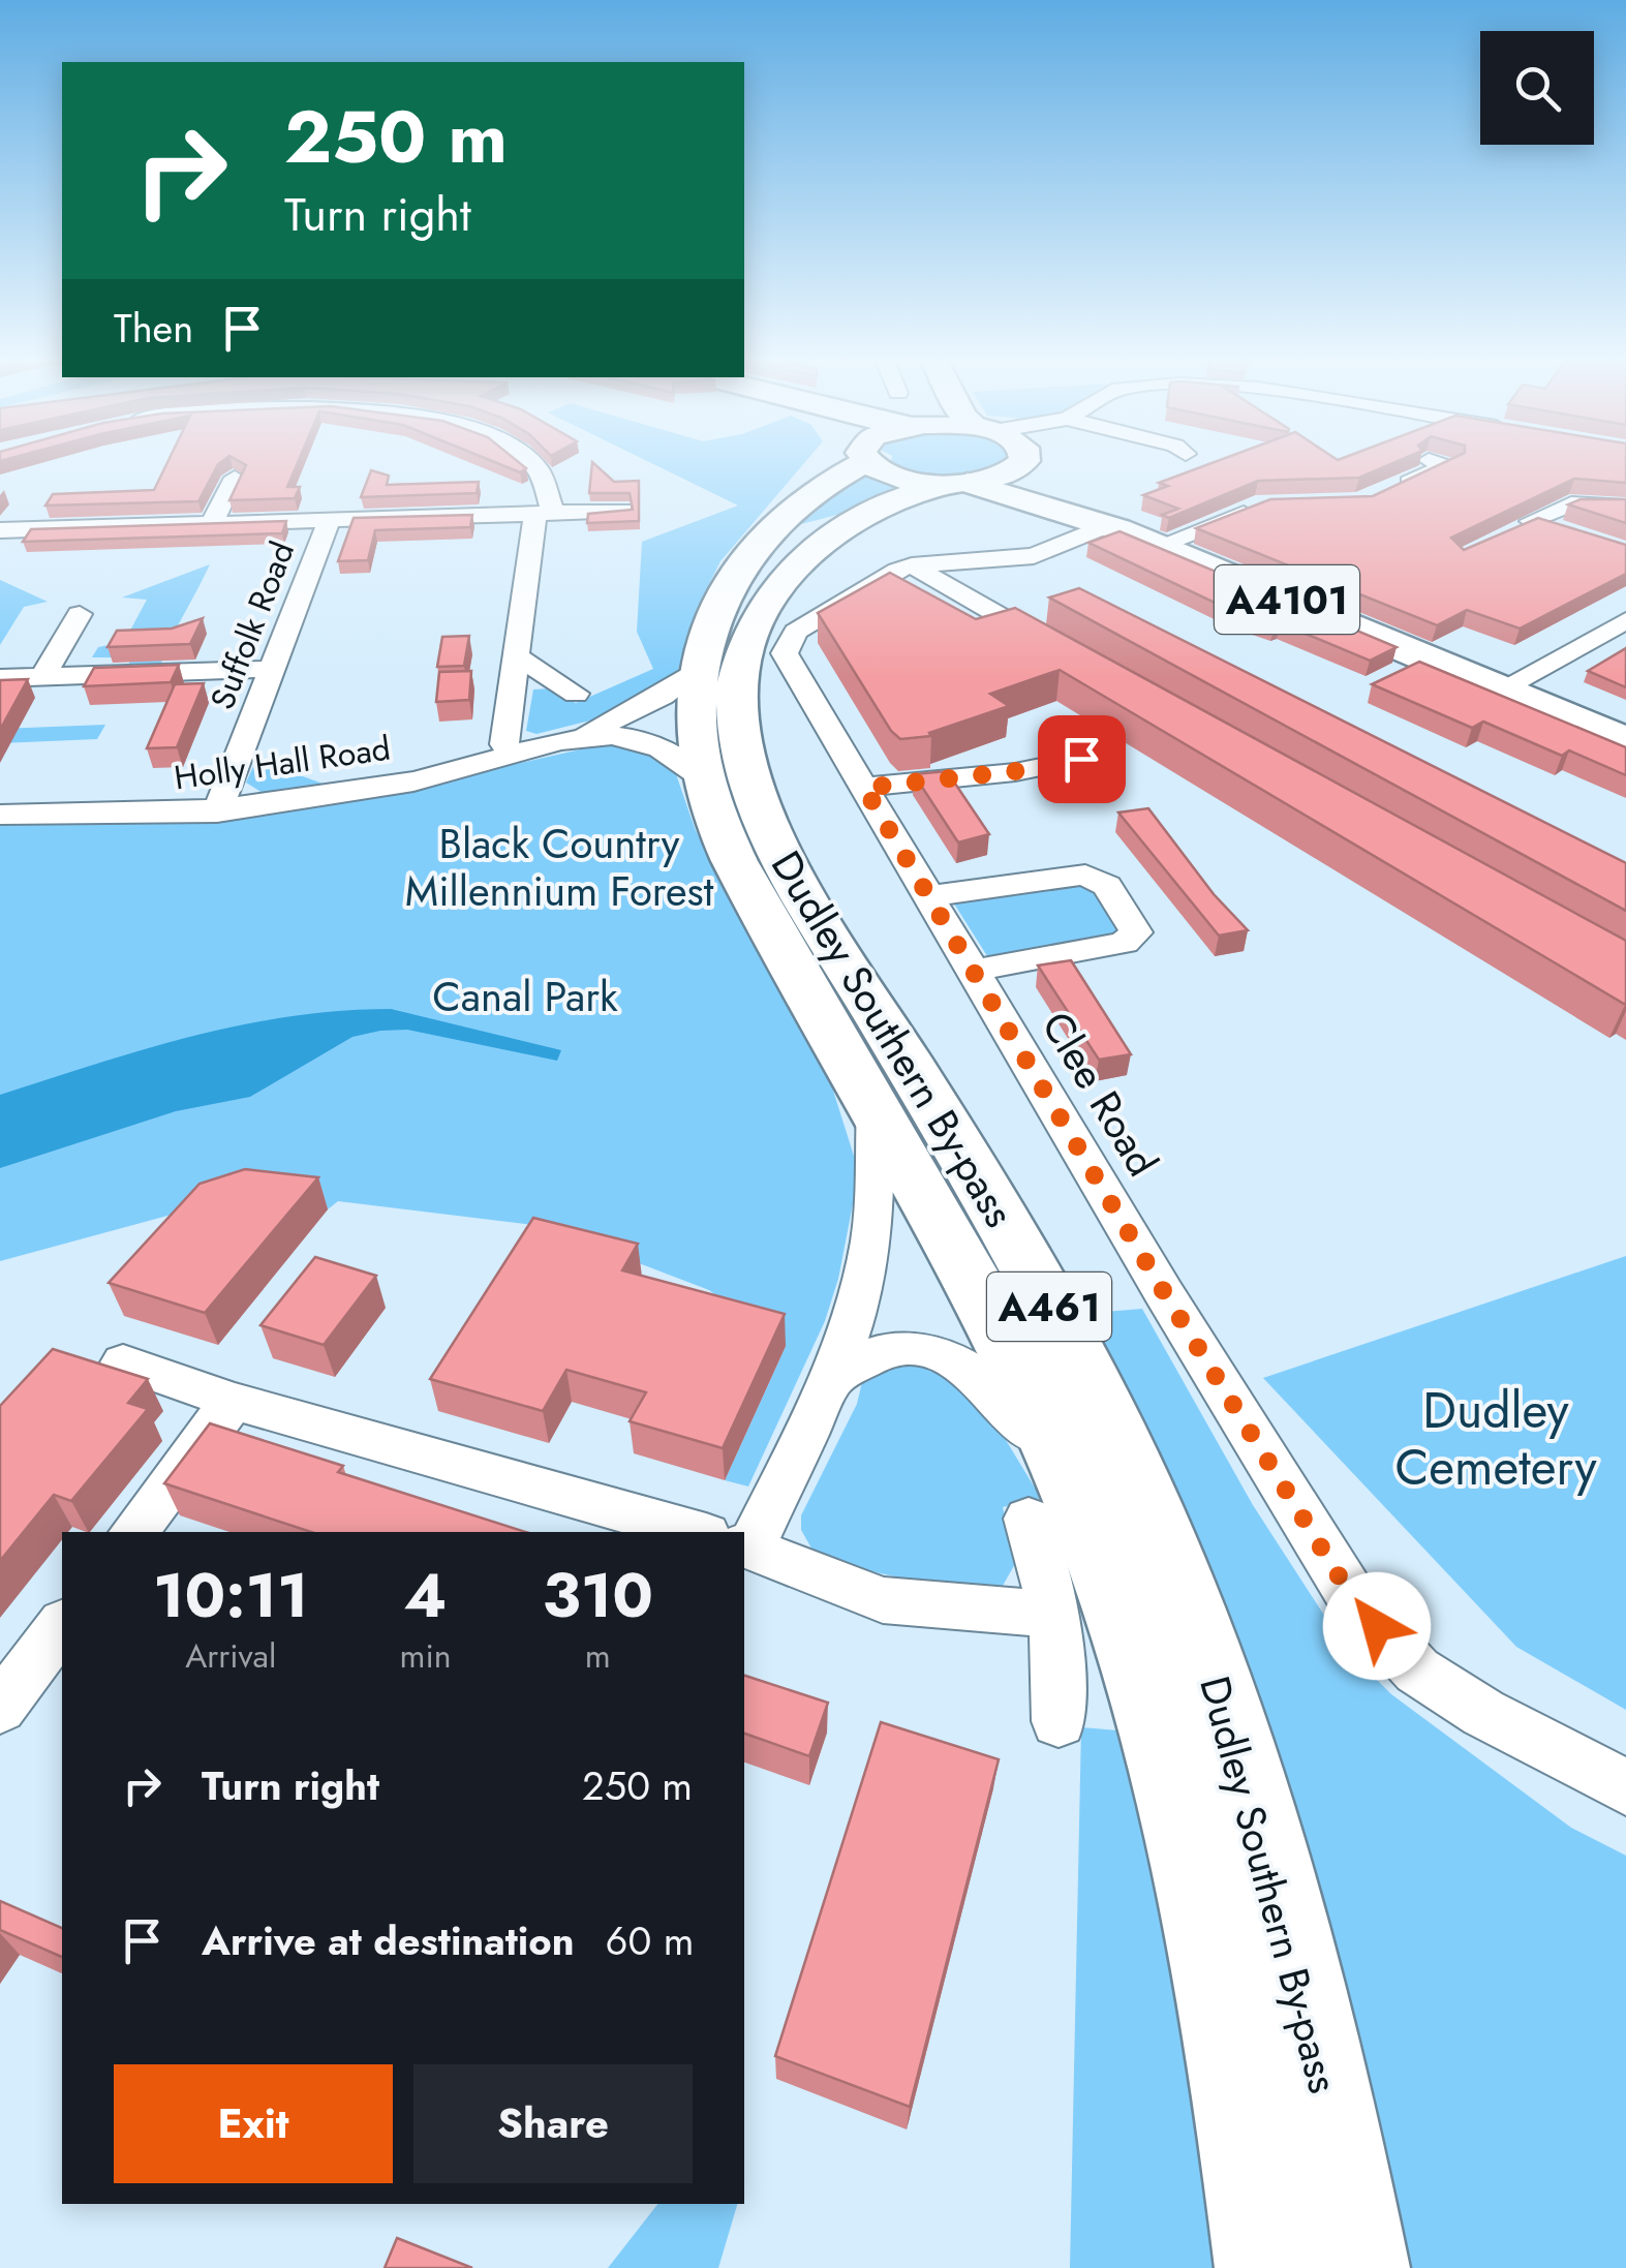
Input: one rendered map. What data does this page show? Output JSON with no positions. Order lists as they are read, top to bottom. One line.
{"streets":{"main road":["A4101","Dudley Southern By-pass","A461"],"street":["Suffolk Road","Holly Hall Road","Clee Road"]},"crossings":[["A4101","Clee Road"],["Suffolk Road","Holly Hall Road"],["Holly Hall Road","Dudley Southern By-pass"],["Dudley Southern By-pass","A461"]],"parks":["Black Country Millennium Forest","Canal Park","Dudley Cemetery"],"page":{"turn":["250 m","Turn right"],"then":"Then","eta":["10:11","Arrival","4","min","310","m"],"list":[{"name":"Turn right","value":"250 m"},{"name":"Arrive at destination","value":"60 m"}],"buttons":["Exit","Share"]}}
